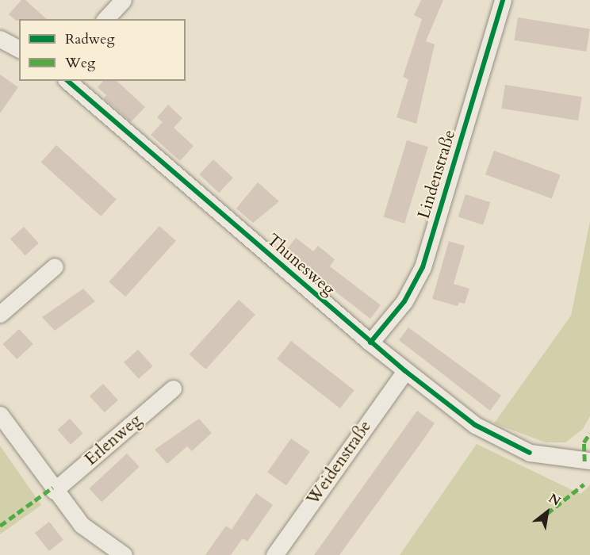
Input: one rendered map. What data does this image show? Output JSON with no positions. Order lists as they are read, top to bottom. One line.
{"streets":{"street":["Lindenstraße","Thunesweg","Erlenweg","Weidenstraße"]},"crossings":[["Lindenstraße","Thunesweg"],["Thunesweg","Weidenstraße"]],"legend":["Radweg","Weg"],"north":"top right"}
